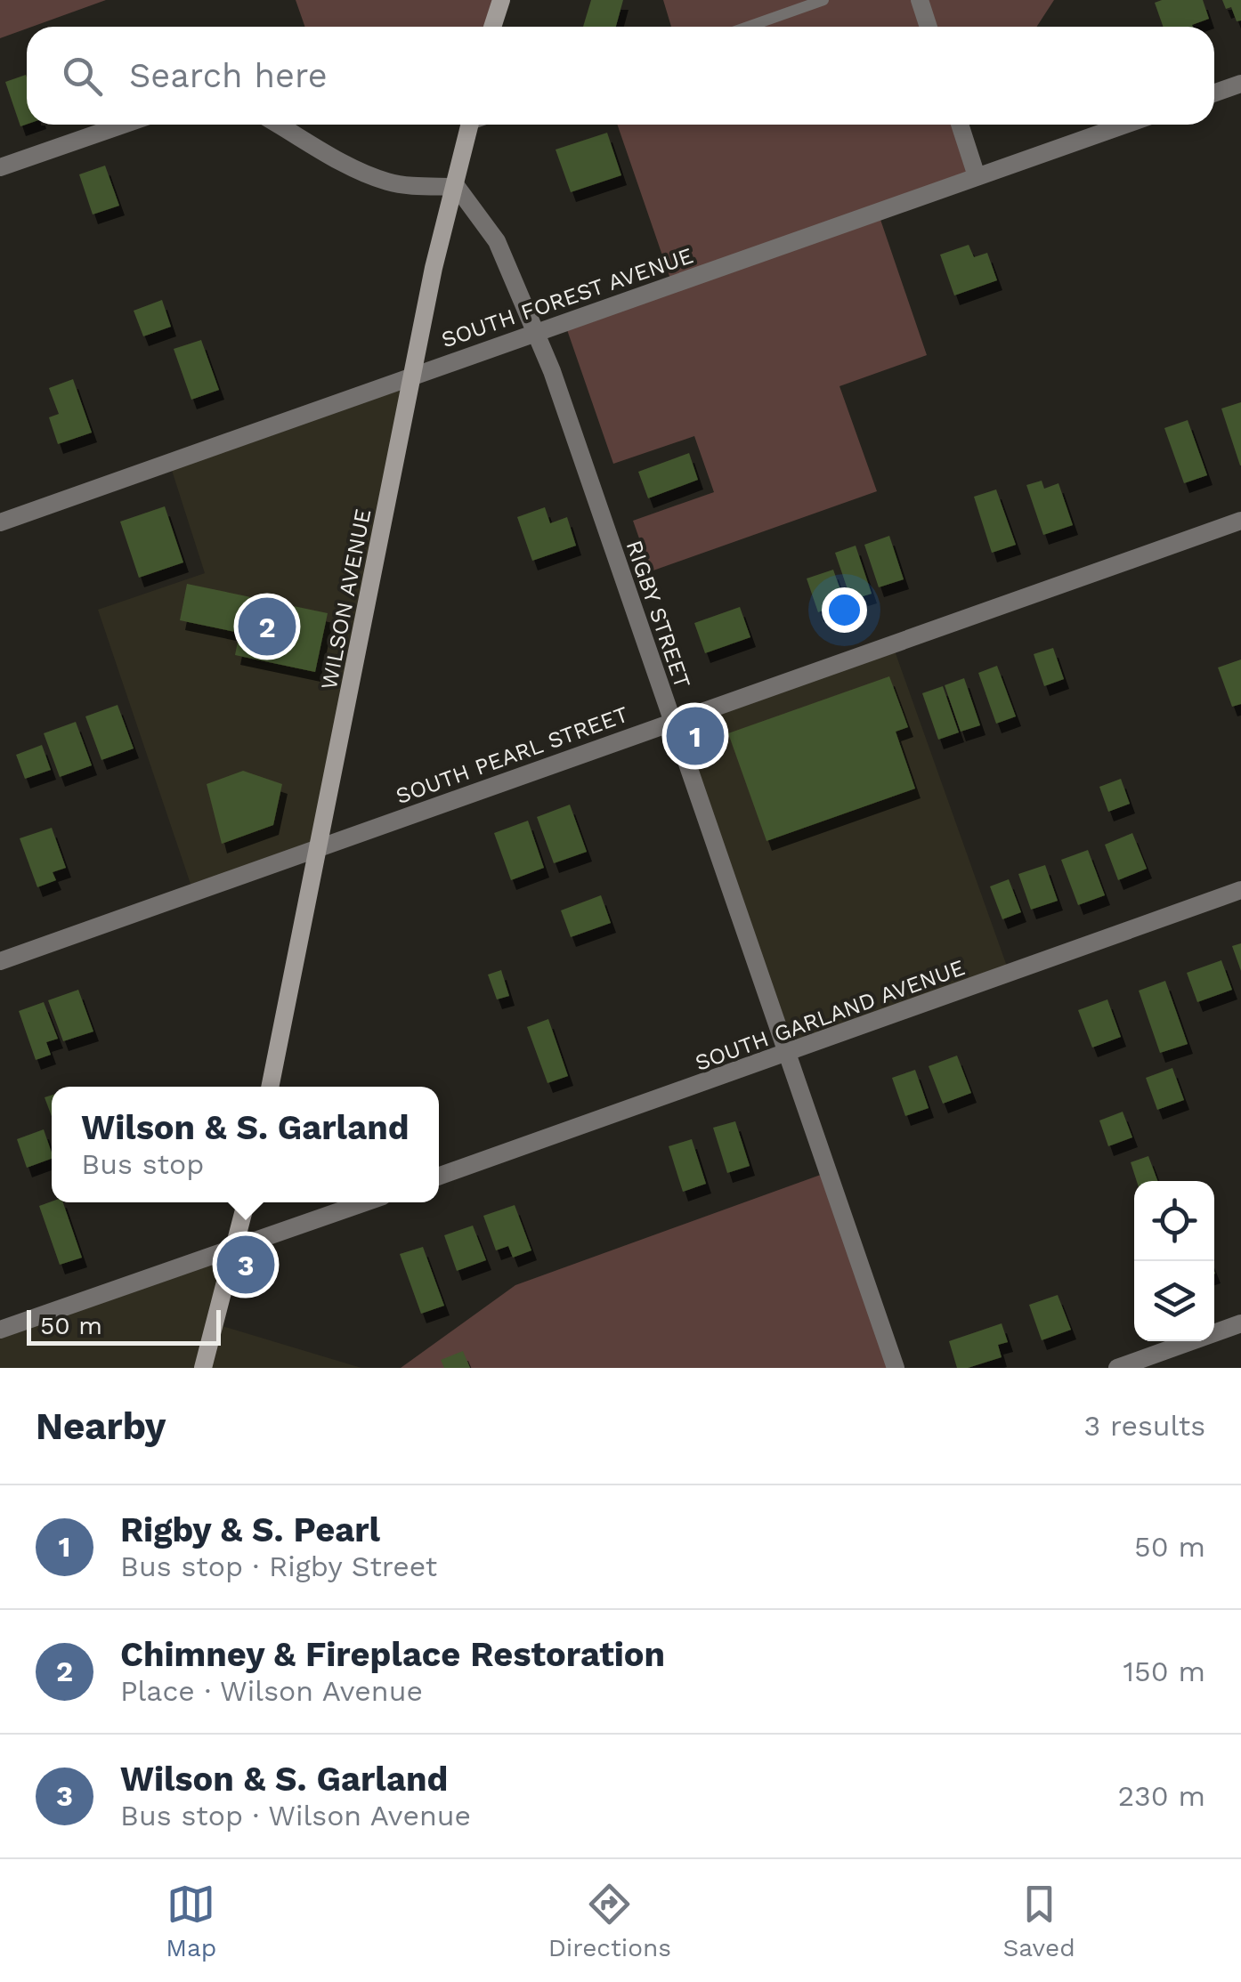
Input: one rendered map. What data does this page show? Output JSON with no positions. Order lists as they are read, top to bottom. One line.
{"streets":{"main road":["WILSON AVENUE"],"street":["SOUTH FOREST AVENUE","RIGBY STREET","SOUTH PEARL STREET","SOUTH GARLAND AVENUE"]},"crossings":[["SOUTH FOREST AVENUE","WILSON AVENUE"],["SOUTH FOREST AVENUE","RIGBY STREET"],["WILSON AVENUE","RIGBY STREET"],["WILSON AVENUE","SOUTH PEARL STREET"],["RIGBY STREET","SOUTH PEARL STREET"],["RIGBY STREET","SOUTH GARLAND AVENUE"]],"scale_bar":"50 m","page":{"search":"Search here","pins":["2","1","3"],"popup":["Wilson & S. Garland","Bus stop"],"scale":"50 m","heading":["Nearby","3 results"],"list":[{"mark":"1","name":"Rigby & S. Pearl","note":"Bus stop · Rigby Street","value":"50 m"},{"mark":"2","name":"Chimney & Fireplace Restoration","note":"Place · Wilson Avenue","value":"150 m"},{"mark":"3","name":"Wilson & S. Garland","note":"Bus stop · Wilson Avenue","value":"230 m"}],"nav":["Map","Directions","Saved"]}}
